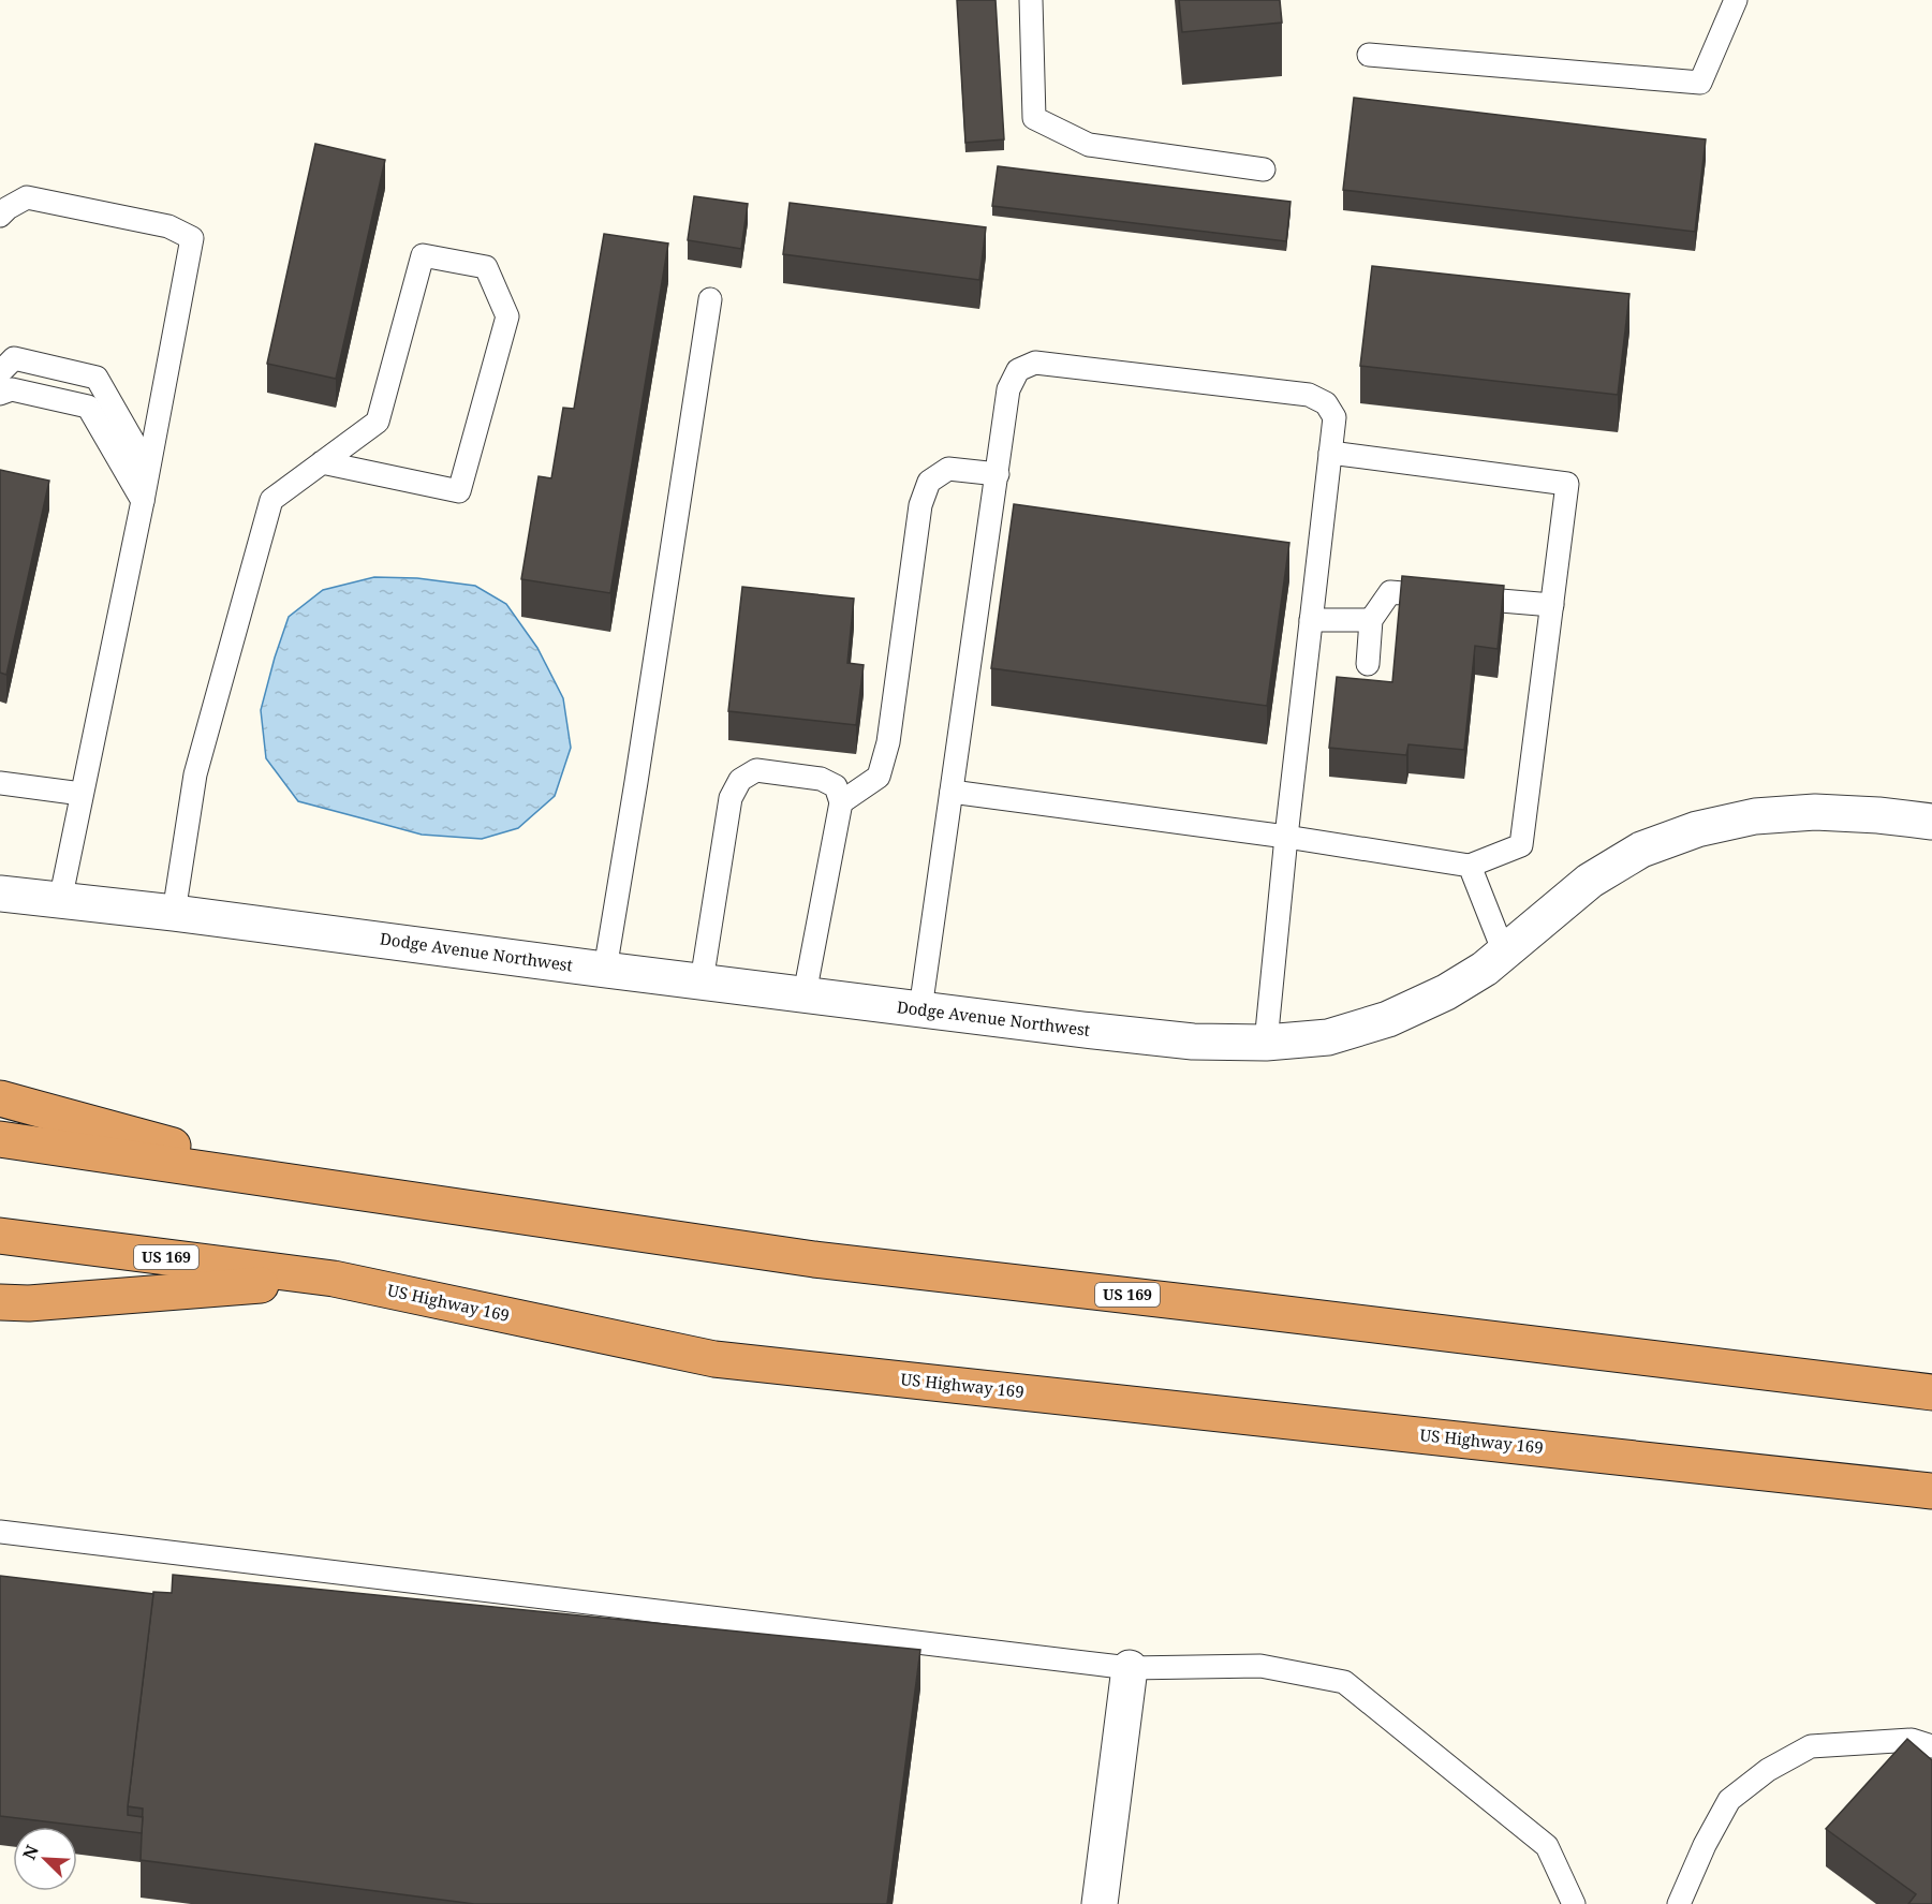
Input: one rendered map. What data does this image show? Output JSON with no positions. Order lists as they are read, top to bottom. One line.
{"streets":{"highway":["US 169","US Highway 169"],"street":["Dodge Avenue Northwest"]},"north":"top left"}
